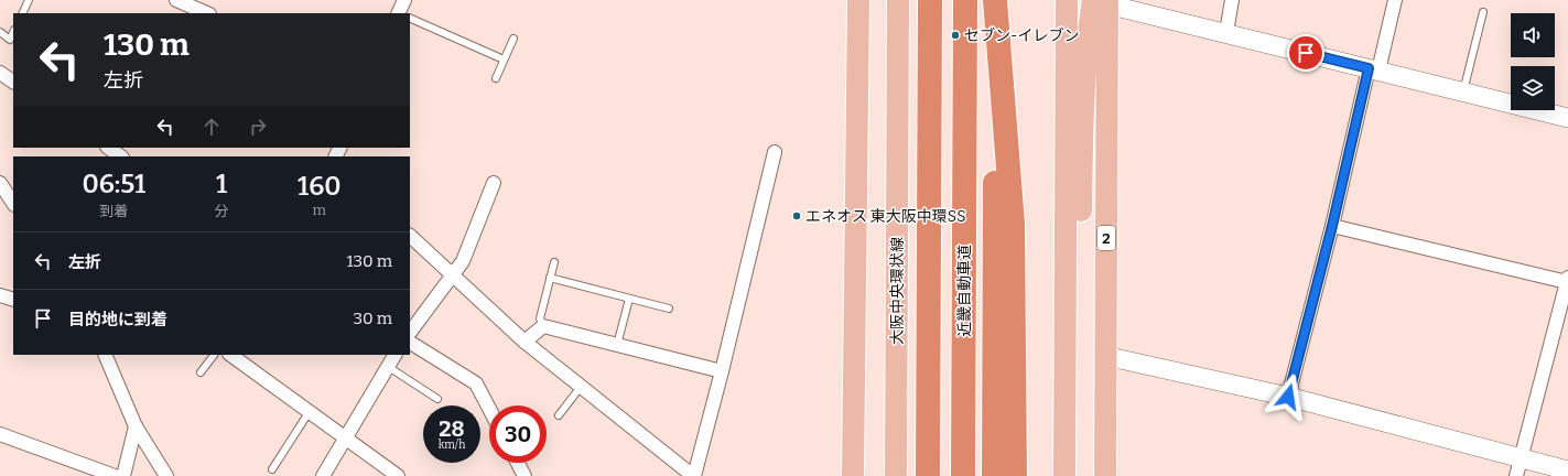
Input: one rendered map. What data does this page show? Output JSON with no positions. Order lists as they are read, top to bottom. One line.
{"streets":{"highway":["近畿自動車道"],"main road":["2","大阪中央環状線"]},"places":["セブン-イレブン","エネオス 東大阪中環SS"],"page":{"turn":["130 m","左折"],"eta":["06:51","到着","1","分","160","m"],"list":[{"name":"左折","value":"130 m"},{"name":"目的地に到着","value":"30 m"}],"speed":"28 km/h","limit":"30"}}
